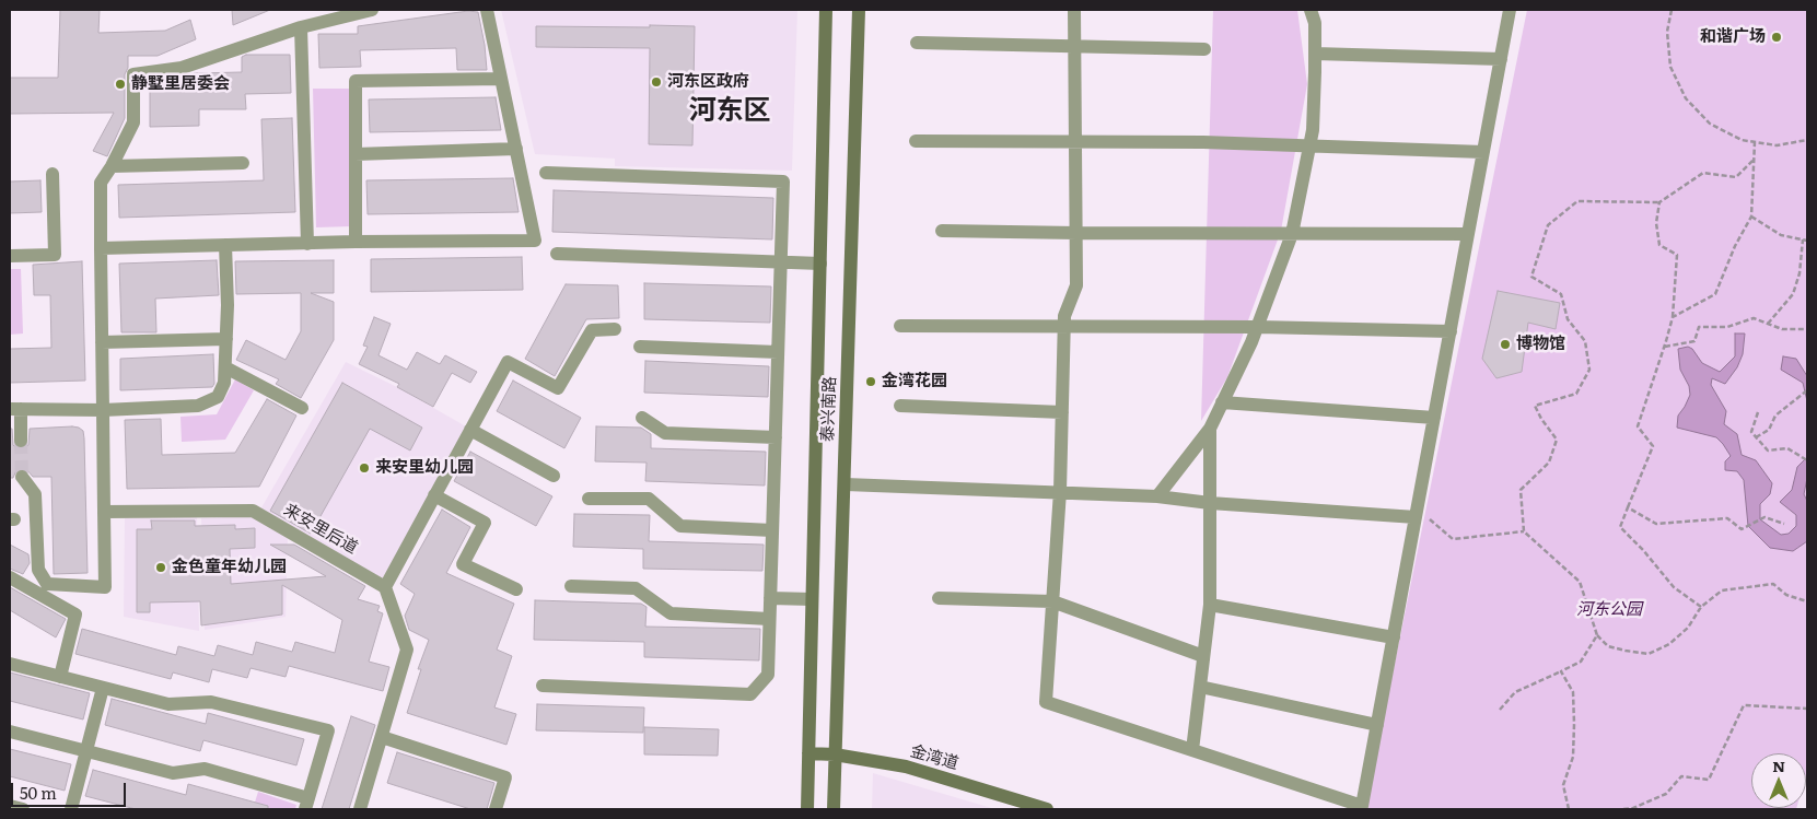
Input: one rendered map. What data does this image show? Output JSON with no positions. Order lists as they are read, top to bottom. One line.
{"streets":{"main road":["泰兴南路","金湾道"],"street":["来安里后道"]},"crossings":[["泰兴南路","金湾道"]],"districts":["河东区"],"parks":["河东公园"],"places":["和谐广场","河东区政府","静墅里居委会","博物馆","金湾花园","来安里幼儿园","金色童年幼儿园"],"scale_bar":"50 m","north":"top"}
